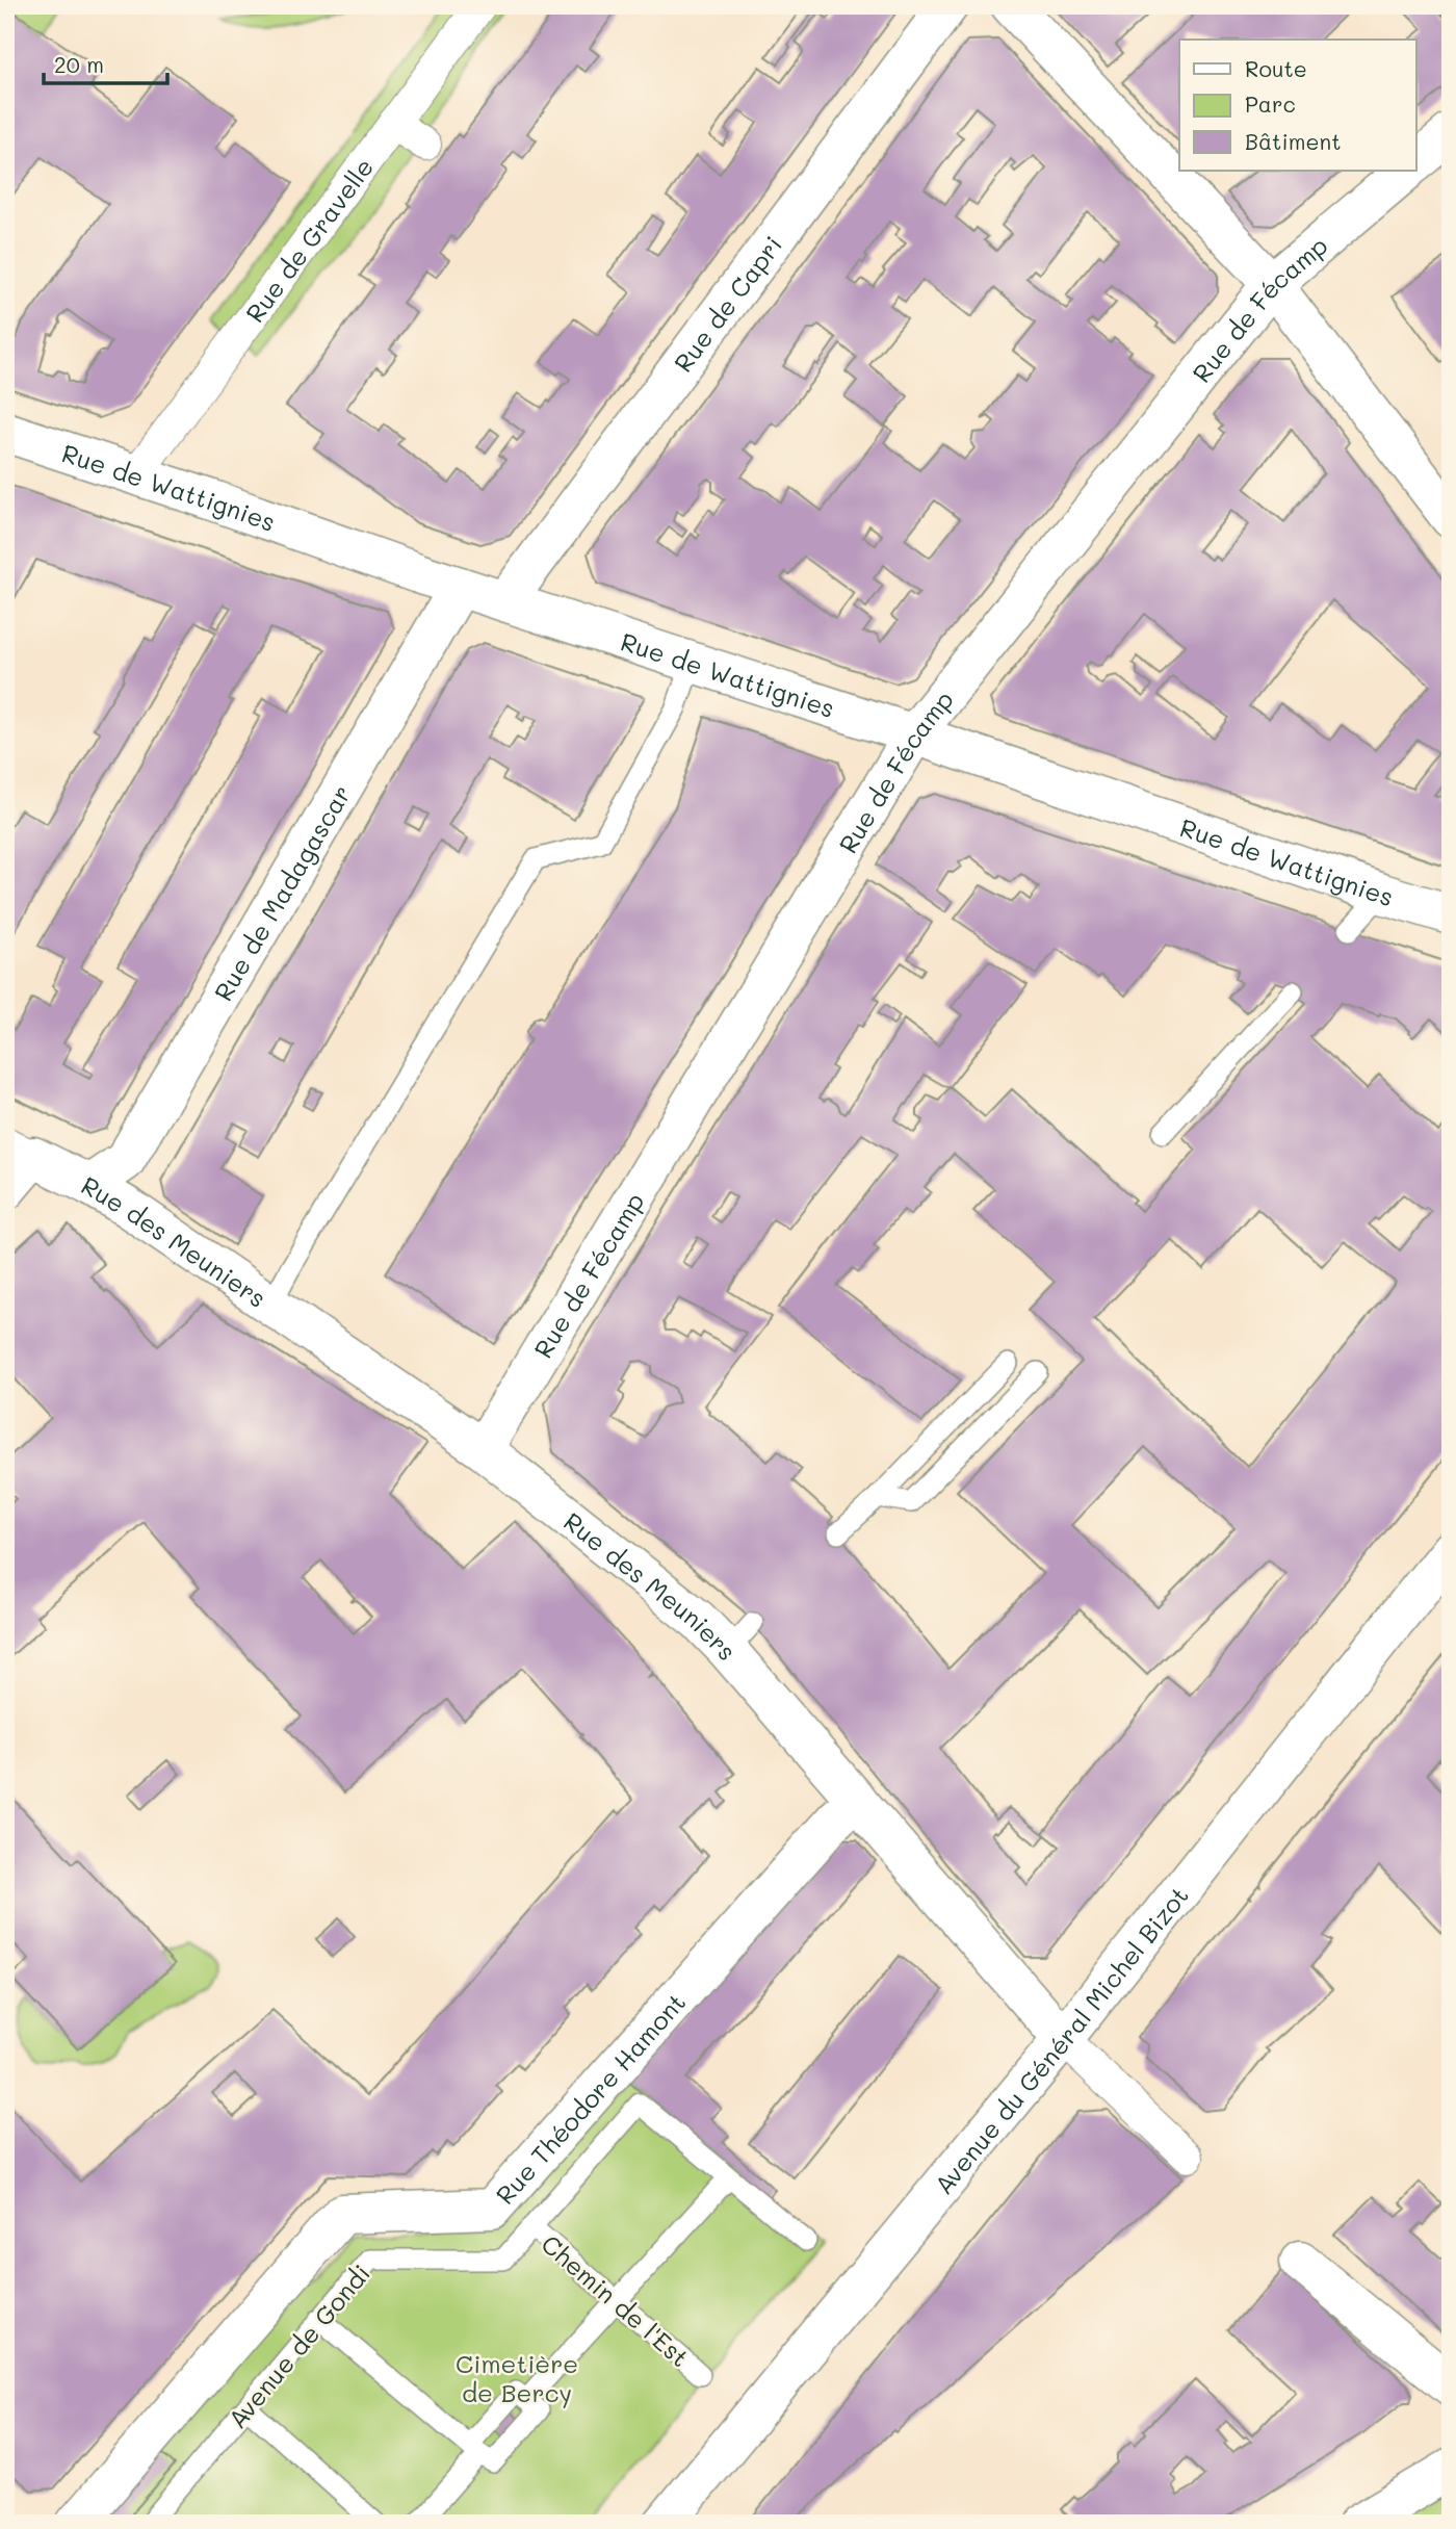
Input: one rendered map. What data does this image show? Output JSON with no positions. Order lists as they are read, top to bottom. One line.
{"streets":{"street":["Rue de Gravelle","Rue de Capri","Rue de Fécamp","Rue de Wattignies","Rue de Madagascar","Rue des Meuniers","Avenue du Général Michel Bizot","Rue Théodore Hamont"],"lane":["Chemin de l'Est","Avenue de Gondi"]},"crossings":[["Rue de Gravelle","Rue de Wattignies"],["Rue de Capri","Rue de Wattignies"],["Rue de Fécamp","Rue de Wattignies"],["Rue de Fécamp","Rue des Meuniers"],["Rue de Wattignies","Rue de Madagascar"],["Rue de Madagascar","Rue des Meuniers"],["Rue des Meuniers","Avenue du Général Michel Bizot"],["Rue des Meuniers","Rue Théodore Hamont"],["Chemin de l'Est","Avenue de Gondi"]],"parks":["Cimetière de Bercy"],"legend":["Route","Parc","Bâtiment"],"scale_bar":"20 m"}
